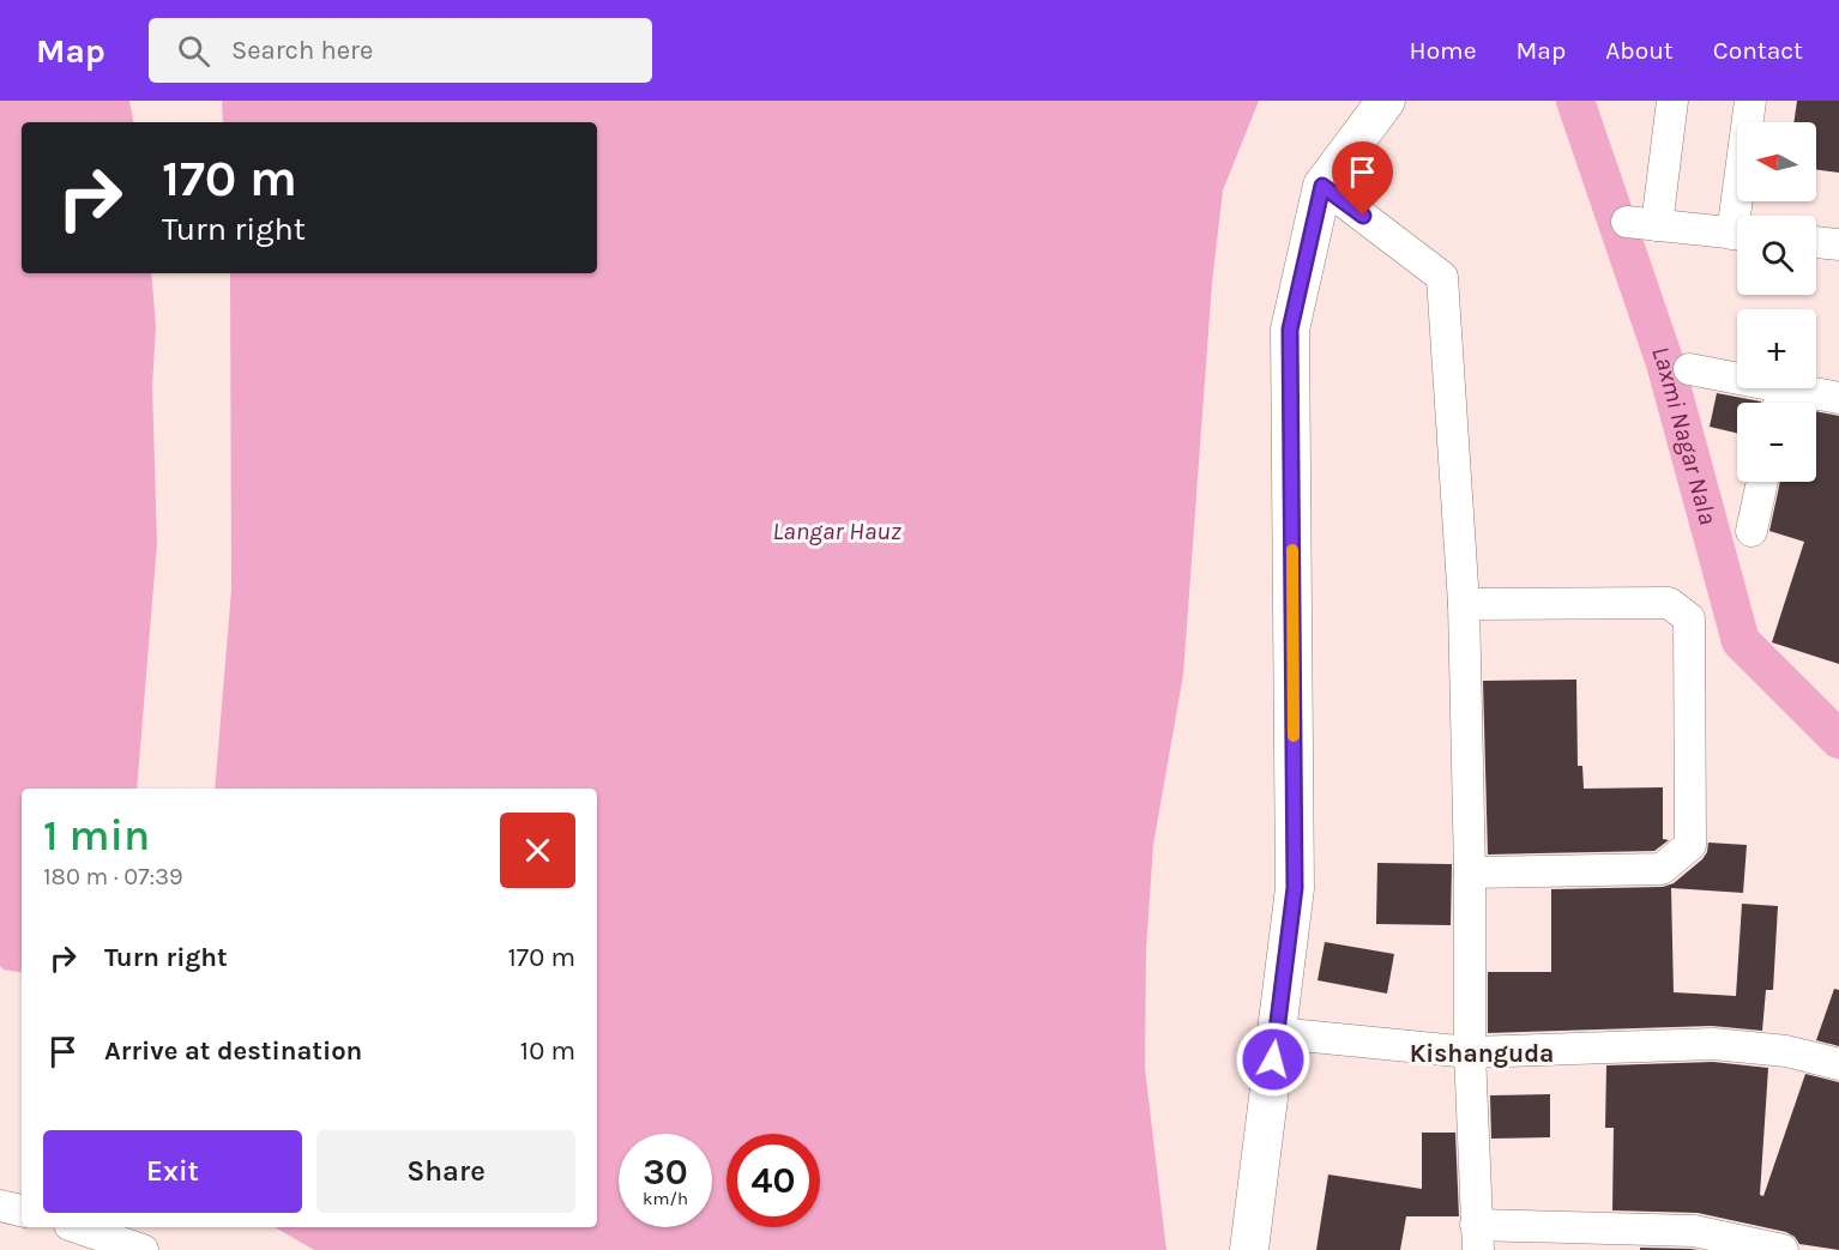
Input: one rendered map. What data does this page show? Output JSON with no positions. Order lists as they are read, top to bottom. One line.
{"districts":["Kishanguda"],"water":["Laxmi Nagar Nala","Langar Hauz"],"north":"left","page":{"header":"Map","search":"Search here","nav":["Home","Map","About","Contact"],"map_buttons":["+","−"],"turn":["170 m","Turn right"],"heading":["1 min","180 m · 07:39"],"list":[{"name":"Turn right","value":"170 m"},{"name":"Arrive at destination","value":"10 m"}],"buttons":["Exit","Share"],"speed":"30 km/h","limit":"40"}}
